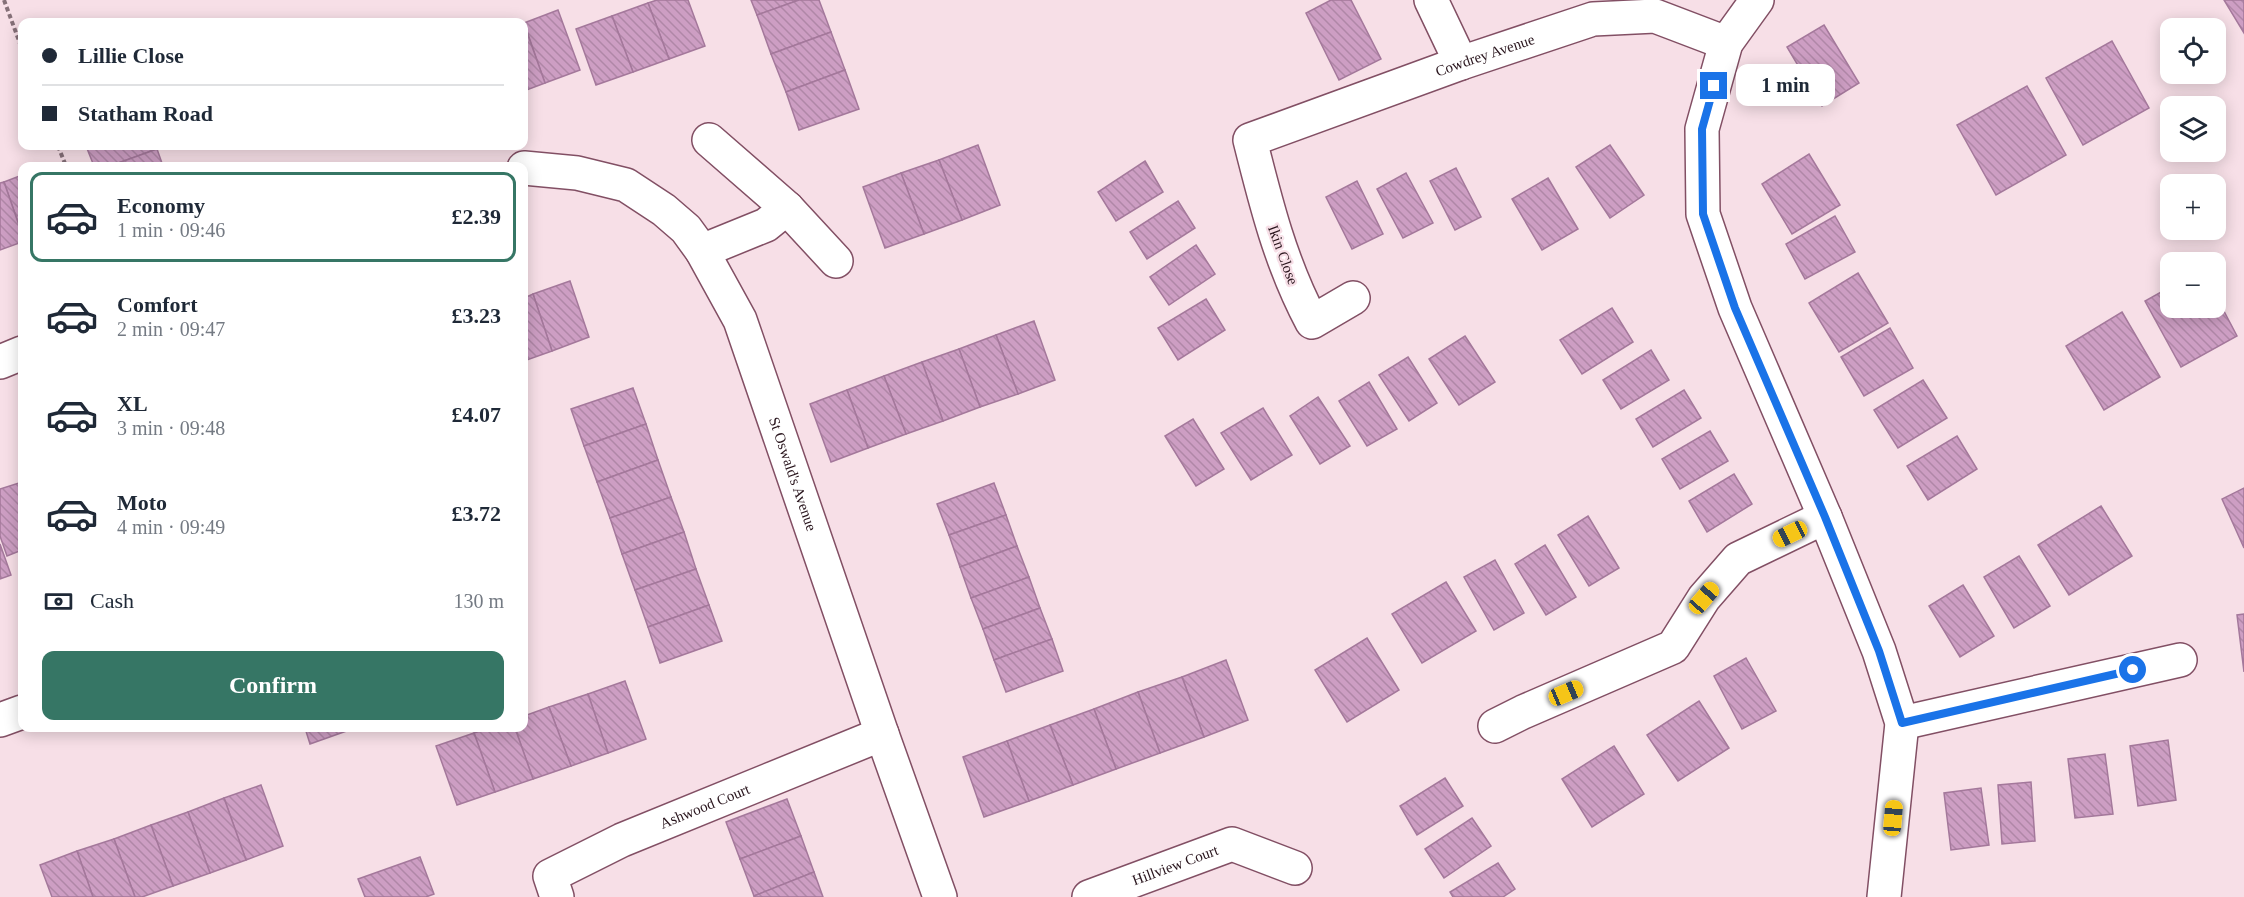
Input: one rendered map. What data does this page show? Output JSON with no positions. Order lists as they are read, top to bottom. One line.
{"streets":{"street":["Cowdrey Avenue","Ikin Close","St Oswald's Avenue","Ashwood Court","Hillview Court"]},"crossings":[["Cowdrey Avenue","Ikin Close"],["St Oswald's Avenue","Ashwood Court"]],"page":{"map_buttons":["+","−"],"banner":["Lillie Close","Statham Road"],"bubble":"1 min","list":[{"name":"Economy","note":"1 min · 09:46","value":"£2.39"},{"name":"Comfort","note":"2 min · 09:47","value":"£3.23"},{"name":"XL","note":"3 min · 09:48","value":"£4.07"},{"name":"Moto","note":"4 min · 09:49","value":"£3.72"}],"pay":["Cash","130 m"],"buttons":"Confirm"}}
